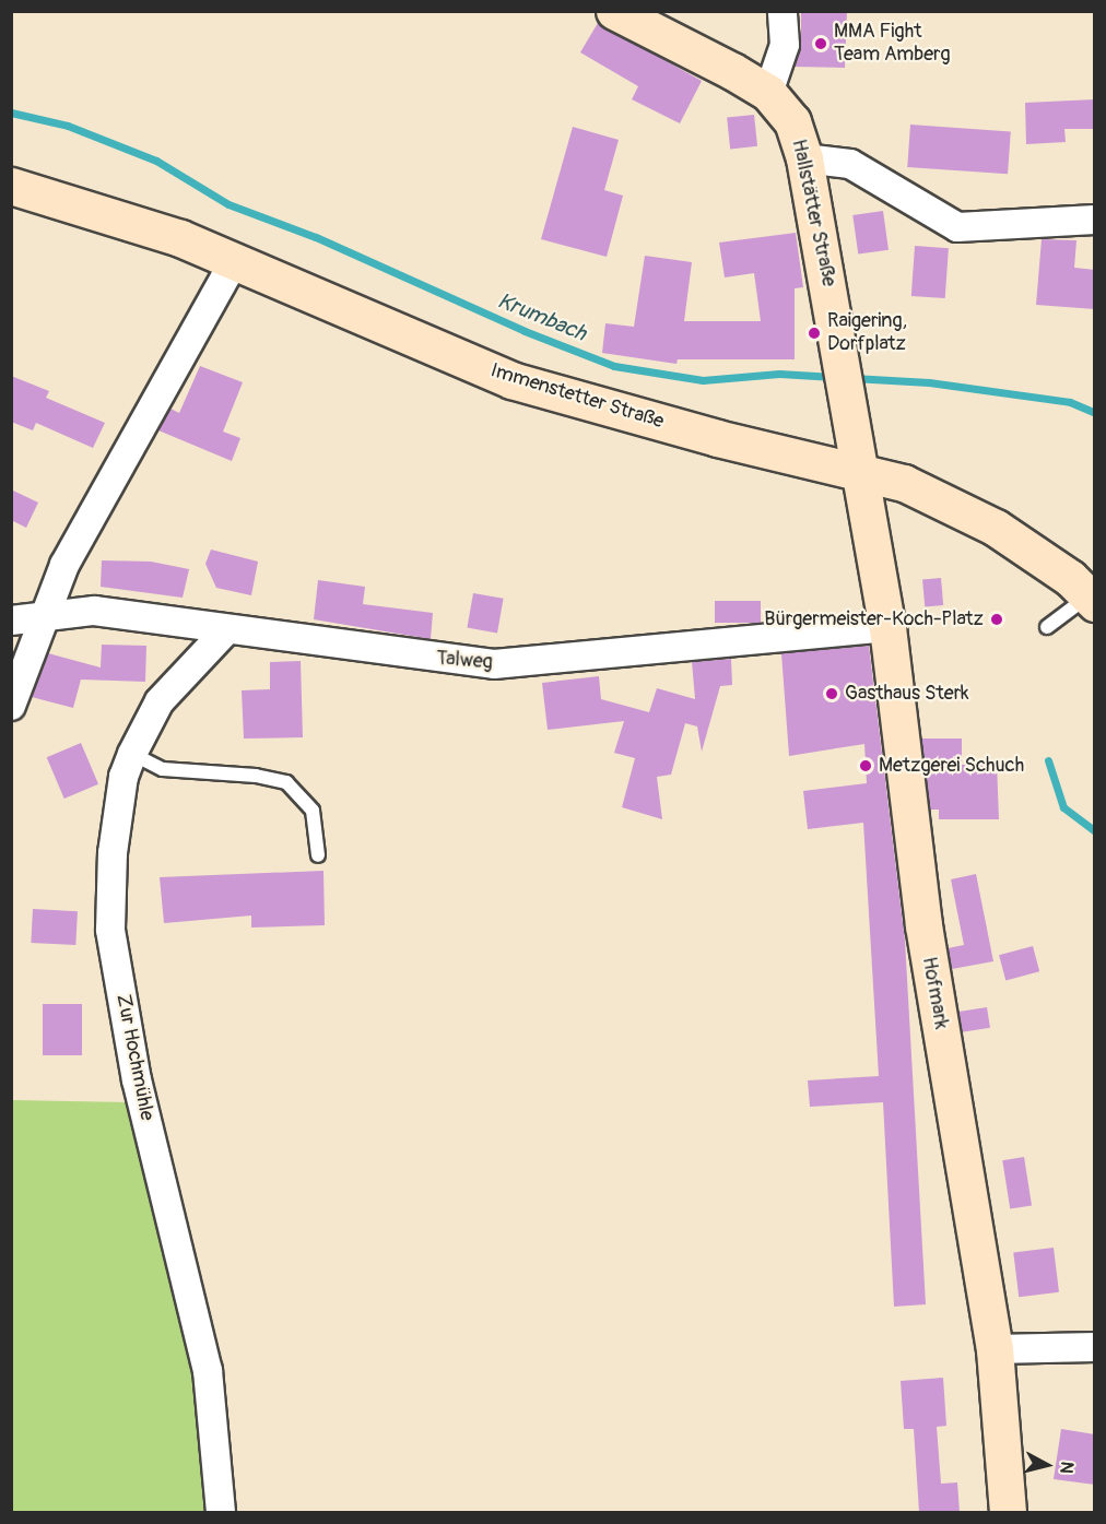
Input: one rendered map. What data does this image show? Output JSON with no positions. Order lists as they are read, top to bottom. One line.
{"streets":{"street":["Hallstätter Straße","Immenstetter Straße","Talweg","Hofmark","Zur Hochmühle"]},"crossings":[["Hallstätter Straße","Immenstetter Straße"],["Hallstätter Straße","Hofmark"],["Immenstetter Straße","Hofmark"],["Talweg","Hofmark"],["Talweg","Zur Hochmühle"]],"water":["Krumbach"],"places":["MMA Fight Team Amberg","Raigering, Dorfplatz","Bürgermeister-Koch-Platz","Gasthaus Sterk","Metzgerei Schuch"],"north":"right"}
